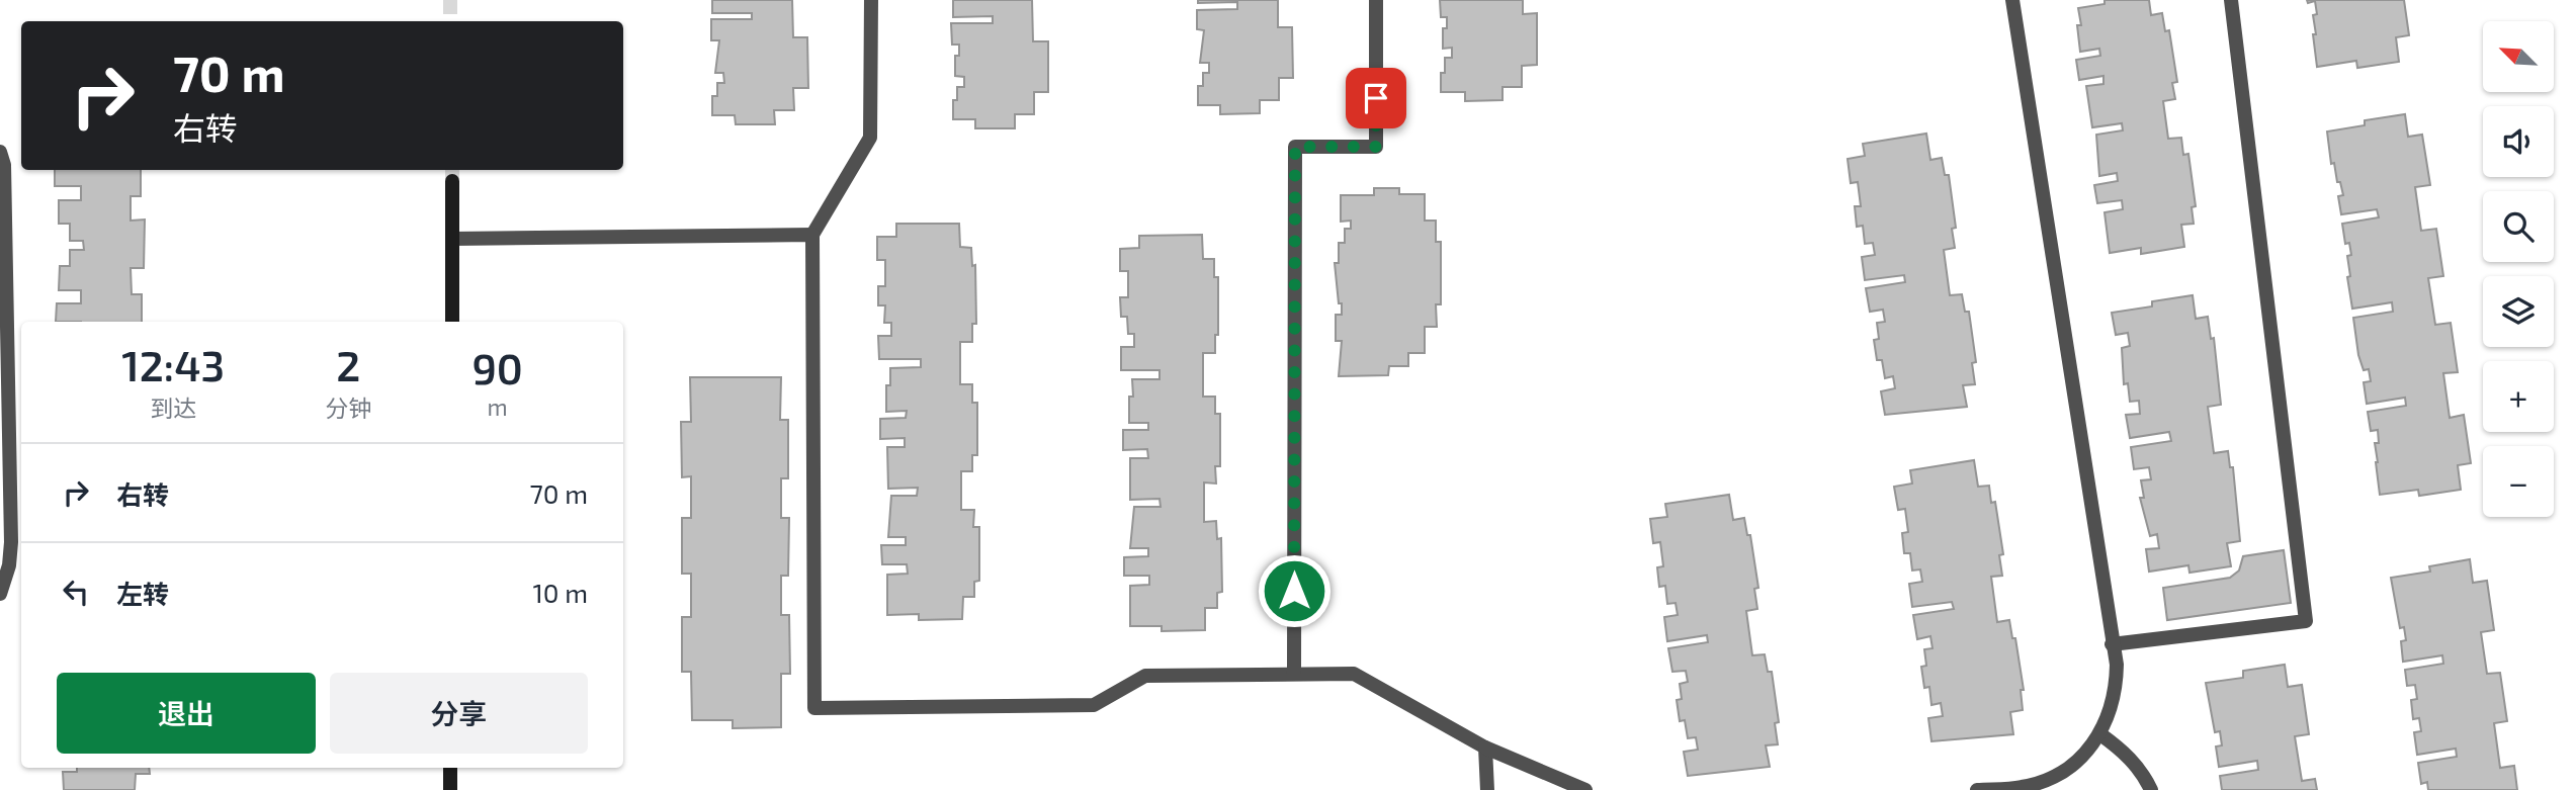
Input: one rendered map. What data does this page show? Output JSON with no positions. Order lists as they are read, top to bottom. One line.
{"north":"top left","page":{"map_buttons":["+","−"],"turn":["70 m","右转"],"eta":["12:43","到达","2","分钟","90","m"],"list":[{"name":"右转","value":"70 m"},{"name":"左转","value":"10 m"}],"buttons":["退出","分享"]}}
